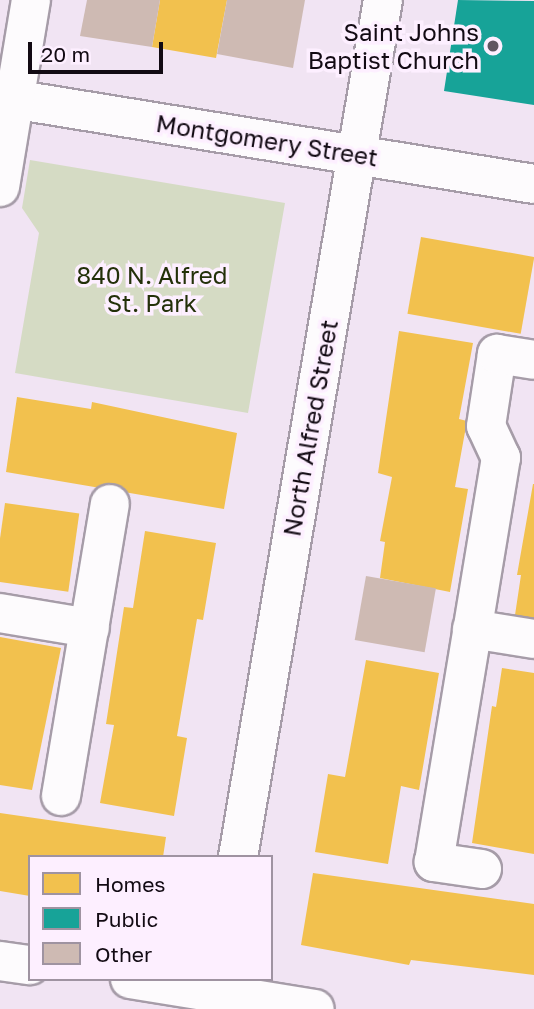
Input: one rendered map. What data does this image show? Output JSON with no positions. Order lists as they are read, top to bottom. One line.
{"streets":{"street":["Montgomery Street","North Alfred Street"]},"crossings":[["Montgomery Street","North Alfred Street"]],"parks":["840 N. Alfred St. Park"],"places":["Saint Johns Baptist Church"],"legend":["Homes","Public","Other"],"scale_bar":"20 m"}
